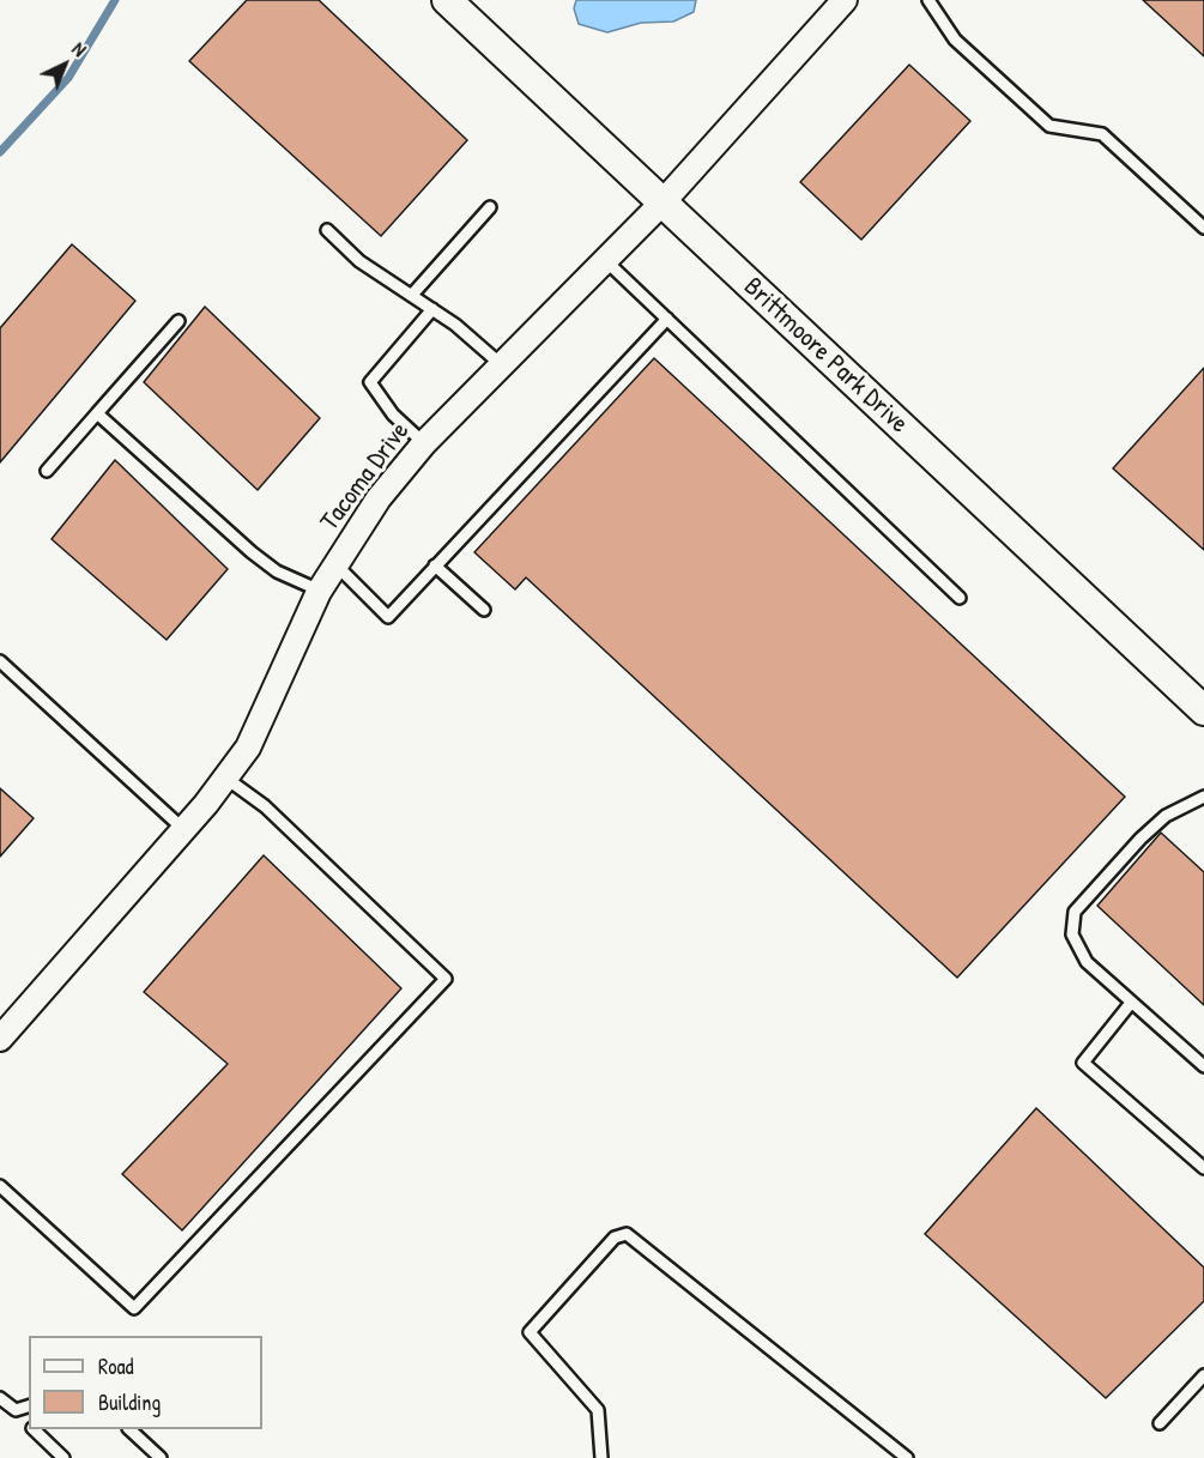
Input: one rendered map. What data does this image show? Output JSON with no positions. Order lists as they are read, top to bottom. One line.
{"streets":{"street":["Brittmoore Park Drive","Tacoma Drive"]},"crossings":[["Brittmoore Park Drive","Tacoma Drive"]],"legend":["Road","Building"],"north":"top right"}
